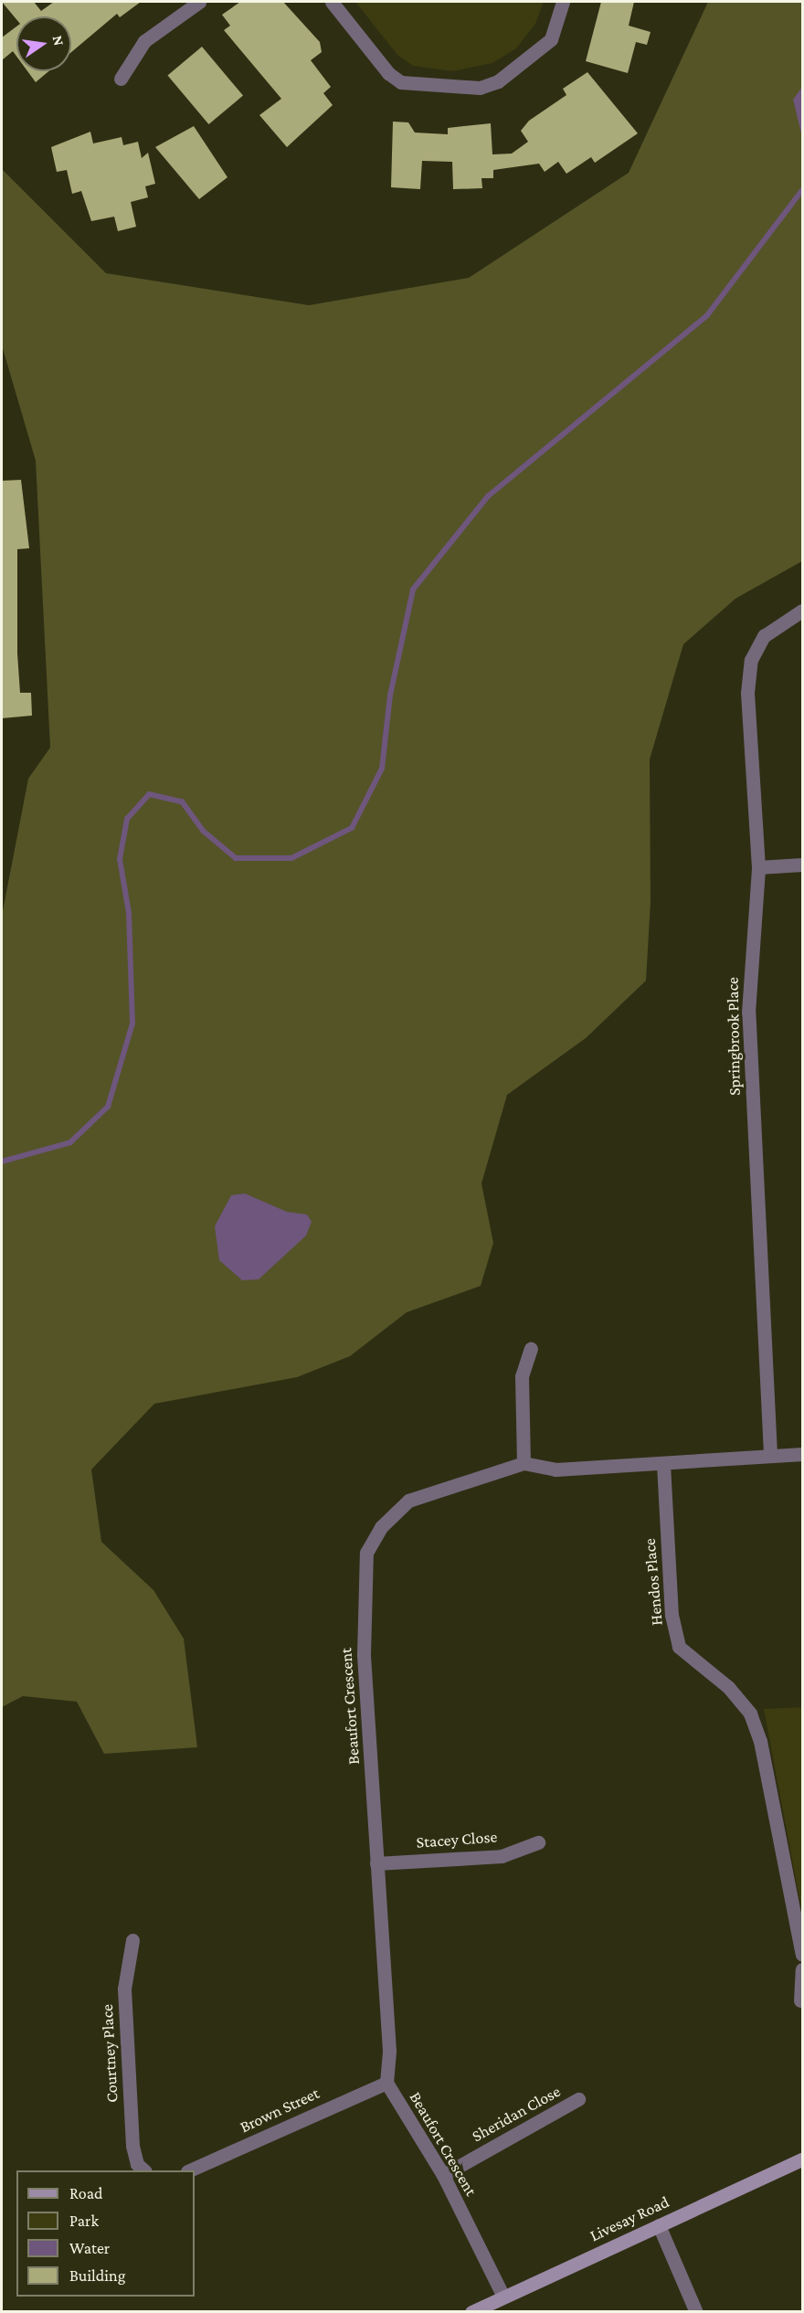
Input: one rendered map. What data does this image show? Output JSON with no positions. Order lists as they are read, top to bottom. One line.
{"streets":{"street":["Springbrook Place","Hendos Place","Beaufort Crescent","Stacey Close","Courtney Place","Brown Street","Sheridan Close","Livesay Road"]},"crossings":[["Springbrook Place","Beaufort Crescent"],["Hendos Place","Beaufort Crescent"],["Beaufort Crescent","Stacey Close"],["Beaufort Crescent","Brown Street"],["Beaufort Crescent","Sheridan Close"],["Beaufort Crescent","Livesay Road"]],"legend":["Road","Park","Water","Building"],"north":"right"}
